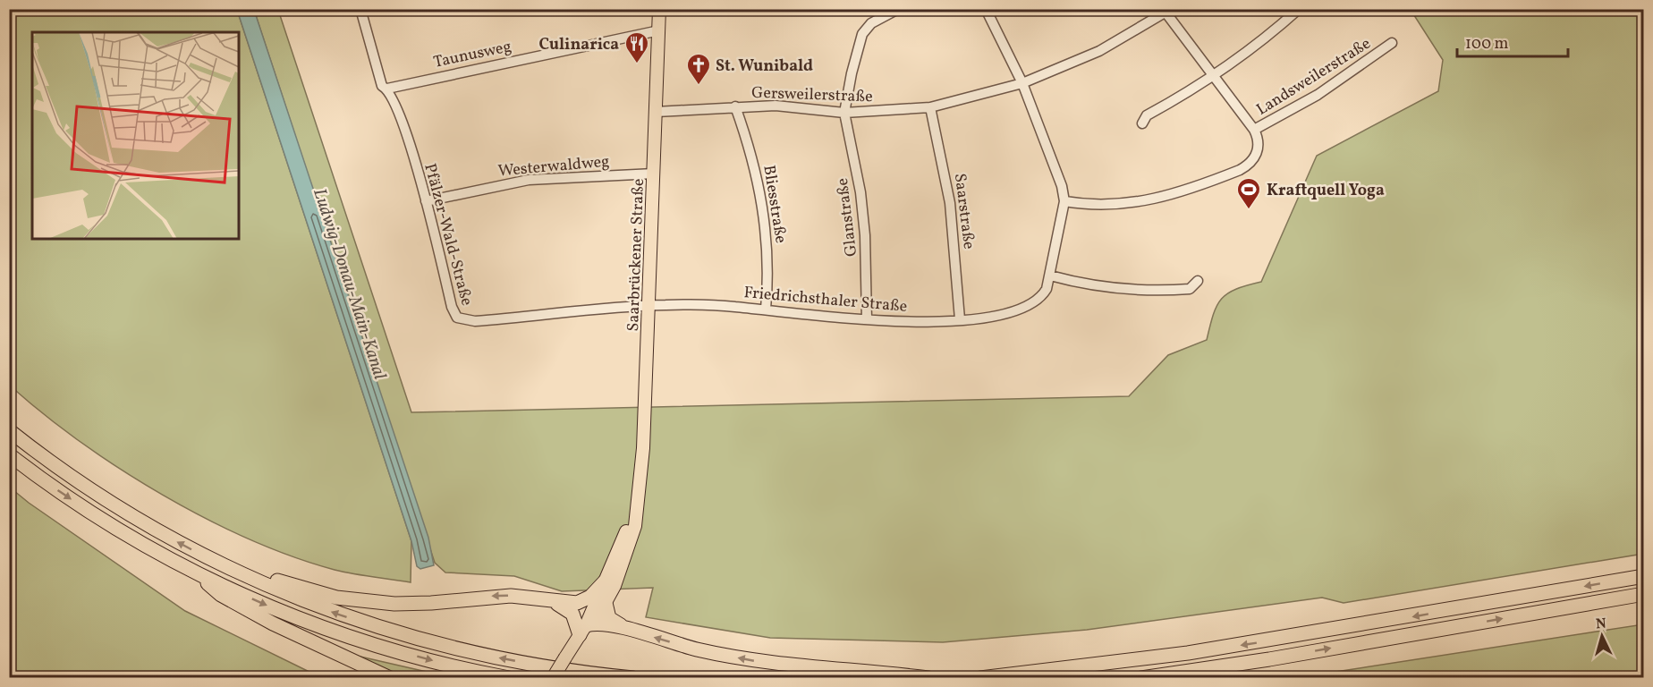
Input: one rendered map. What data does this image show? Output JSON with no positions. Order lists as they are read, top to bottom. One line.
{"streets":{"main road":["Saarbrückener Straße"],"street":["Taunusweg","Landsweilerstraße","Gersweilerstraße","Westerwaldweg","Bliesstraße","Saarstraße","Glanstraße","Pfälzer-Wald-Straße","Friedrichsthaler Straße"]},"crossings":[["Taunusweg","Pfälzer-Wald-Straße"],["Taunusweg","Saarbrückener Straße"],["Landsweilerstraße","Friedrichsthaler Straße"],["Gersweilerstraße","Bliesstraße"],["Gersweilerstraße","Saarstraße"],["Gersweilerstraße","Glanstraße"],["Gersweilerstraße","Saarbrückener Straße"],["Gersweilerstraße","Friedrichsthaler Straße"],["Westerwaldweg","Pfälzer-Wald-Straße"],["Westerwaldweg","Saarbrückener Straße"],["Bliesstraße","Friedrichsthaler Straße"],["Saarstraße","Friedrichsthaler Straße"],["Glanstraße","Friedrichsthaler Straße"],["Pfälzer-Wald-Straße","Saarbrückener Straße"],["Pfälzer-Wald-Straße","Friedrichsthaler Straße"],["Saarbrückener Straße","Friedrichsthaler Straße"]],"water":["Ludwig-Donau-Main-Kanal"],"places":{"restaurant":["Culinarica"],"church":["St. Wunibald"],"sports":["Kraftquell Yoga"]},"scale_bar":"100 m","north":"top"}
